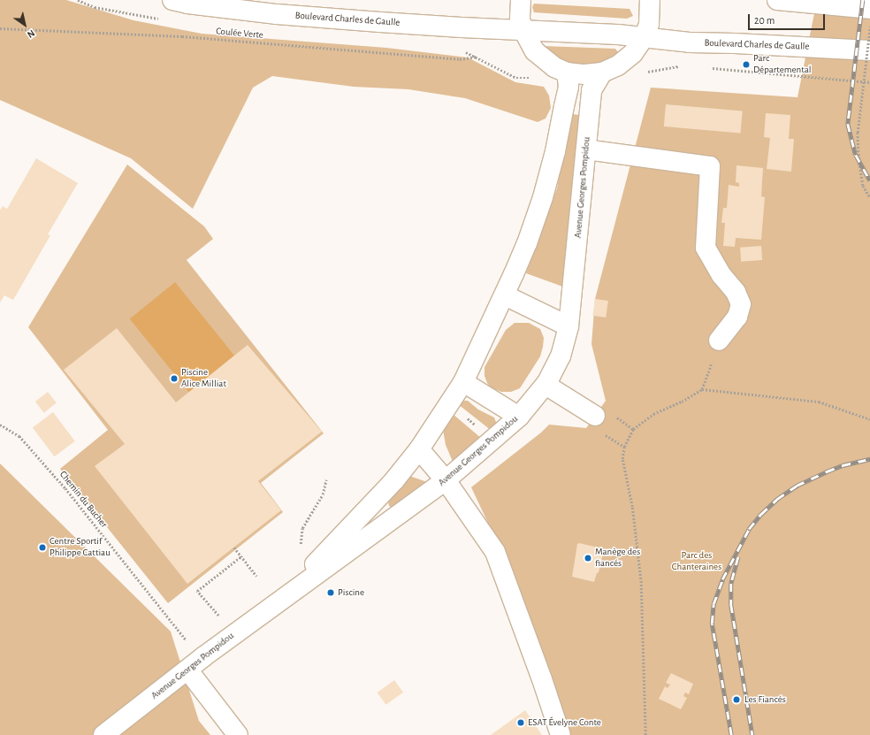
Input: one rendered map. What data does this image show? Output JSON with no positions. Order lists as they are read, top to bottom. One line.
{"streets":{"street":["Boulevard Charles de Gaulle","Avenue Georges Pompidou"],"path":["Coulée Verte","Chemin du Bucher"]},"crossings":[["Avenue Georges Pompidou","Chemin du Bucher"]],"parks":["Parc des Chanteraines"],"places":["Parc Départemental","Piscine Alice Milliat","Centre Sportif Philippe Cattiau","Manège des fiancés","Piscine","Les Fiancés","ESAT Évelyne Conte"],"scale_bar":"20 m","north":"bottom right"}
